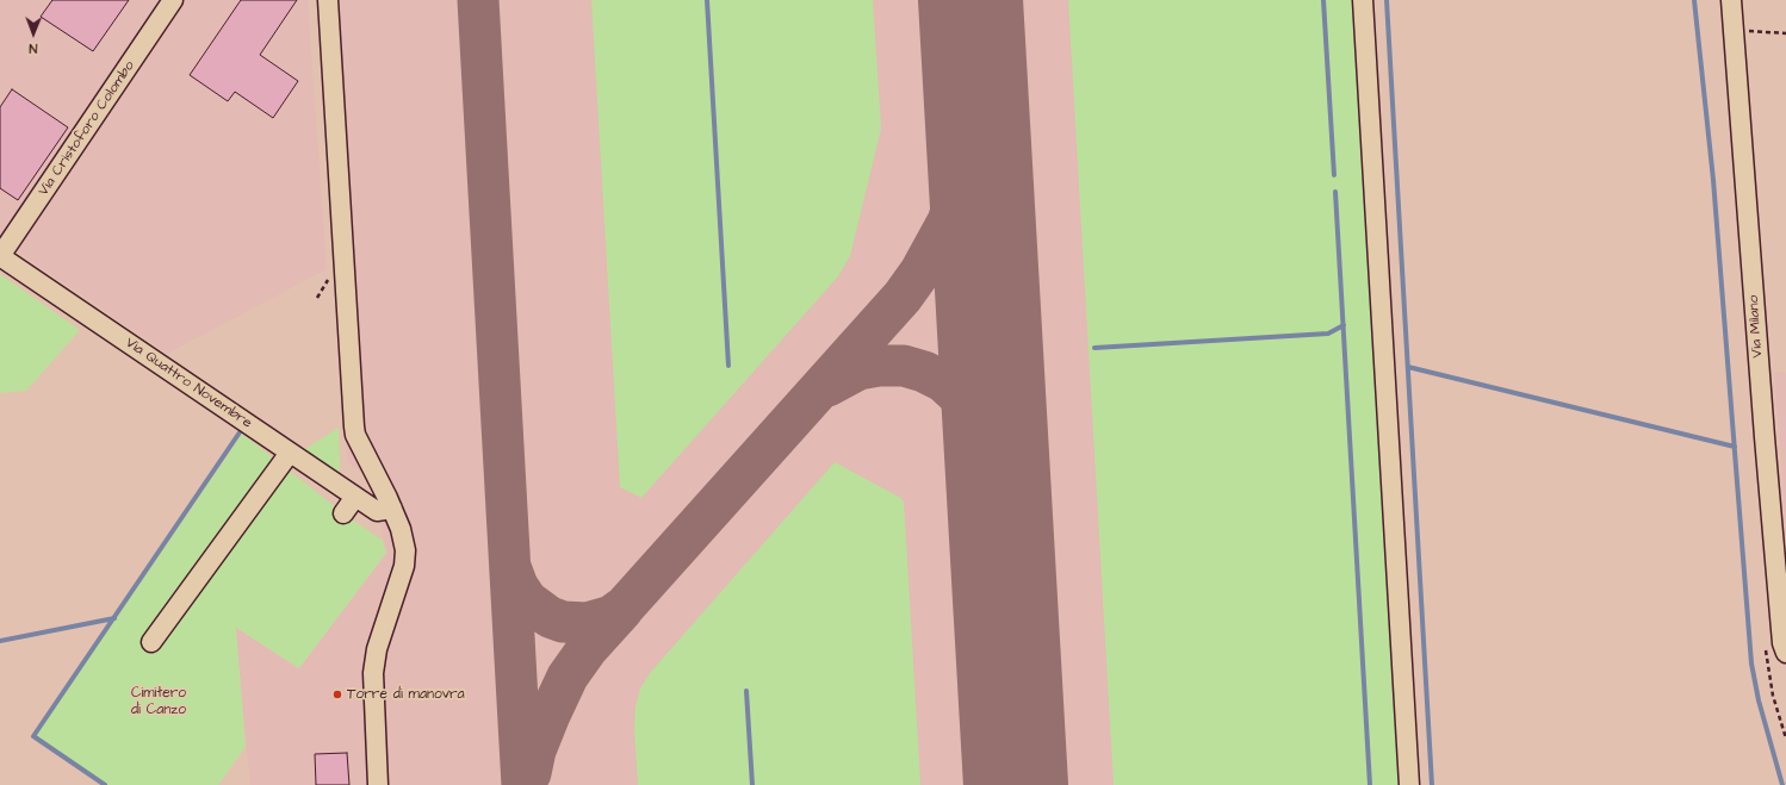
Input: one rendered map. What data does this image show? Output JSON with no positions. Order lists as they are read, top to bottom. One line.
{"streets":{"street":["Via Cristoforo Colombo","Via Milano","Via Quattro Novembre"]},"crossings":[["Via Cristoforo Colombo","Via Quattro Novembre"]],"parks":["Cimitero di Canzo"],"places":["Torre di manovra"],"north":"bottom"}
